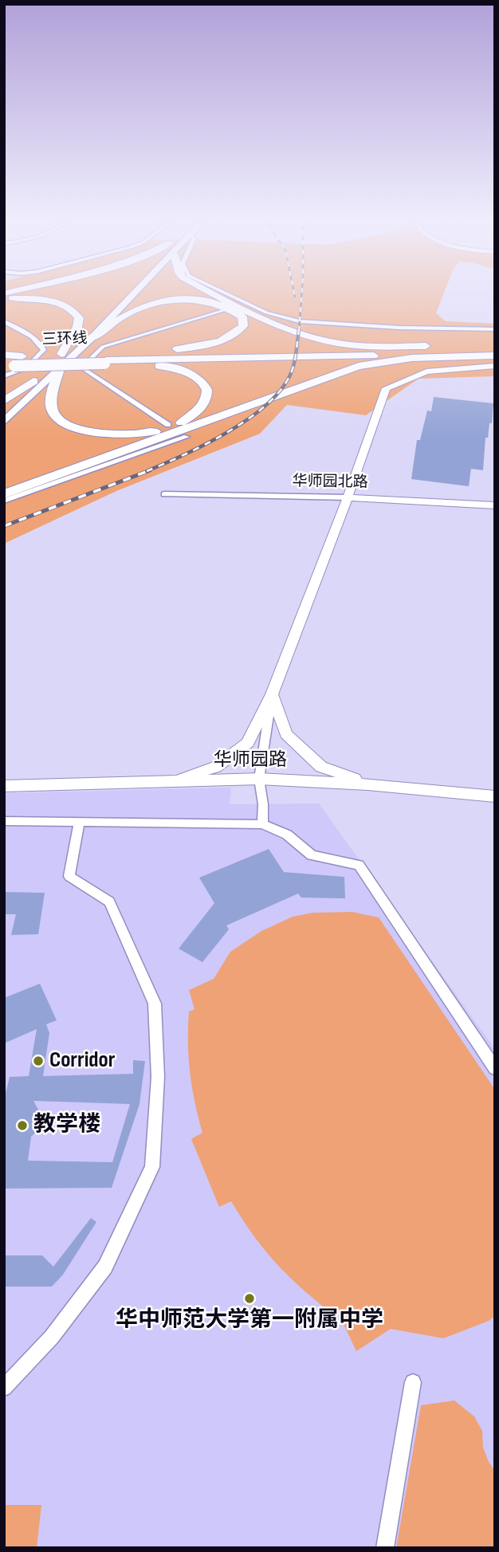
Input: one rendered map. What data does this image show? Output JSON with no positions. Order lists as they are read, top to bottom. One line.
{"streets":{"highway":["三环线"],"main road":["华师园北路","华师园路"]},"places":["Corridor","教学楼","华中师范大学第一附属中学"]}
